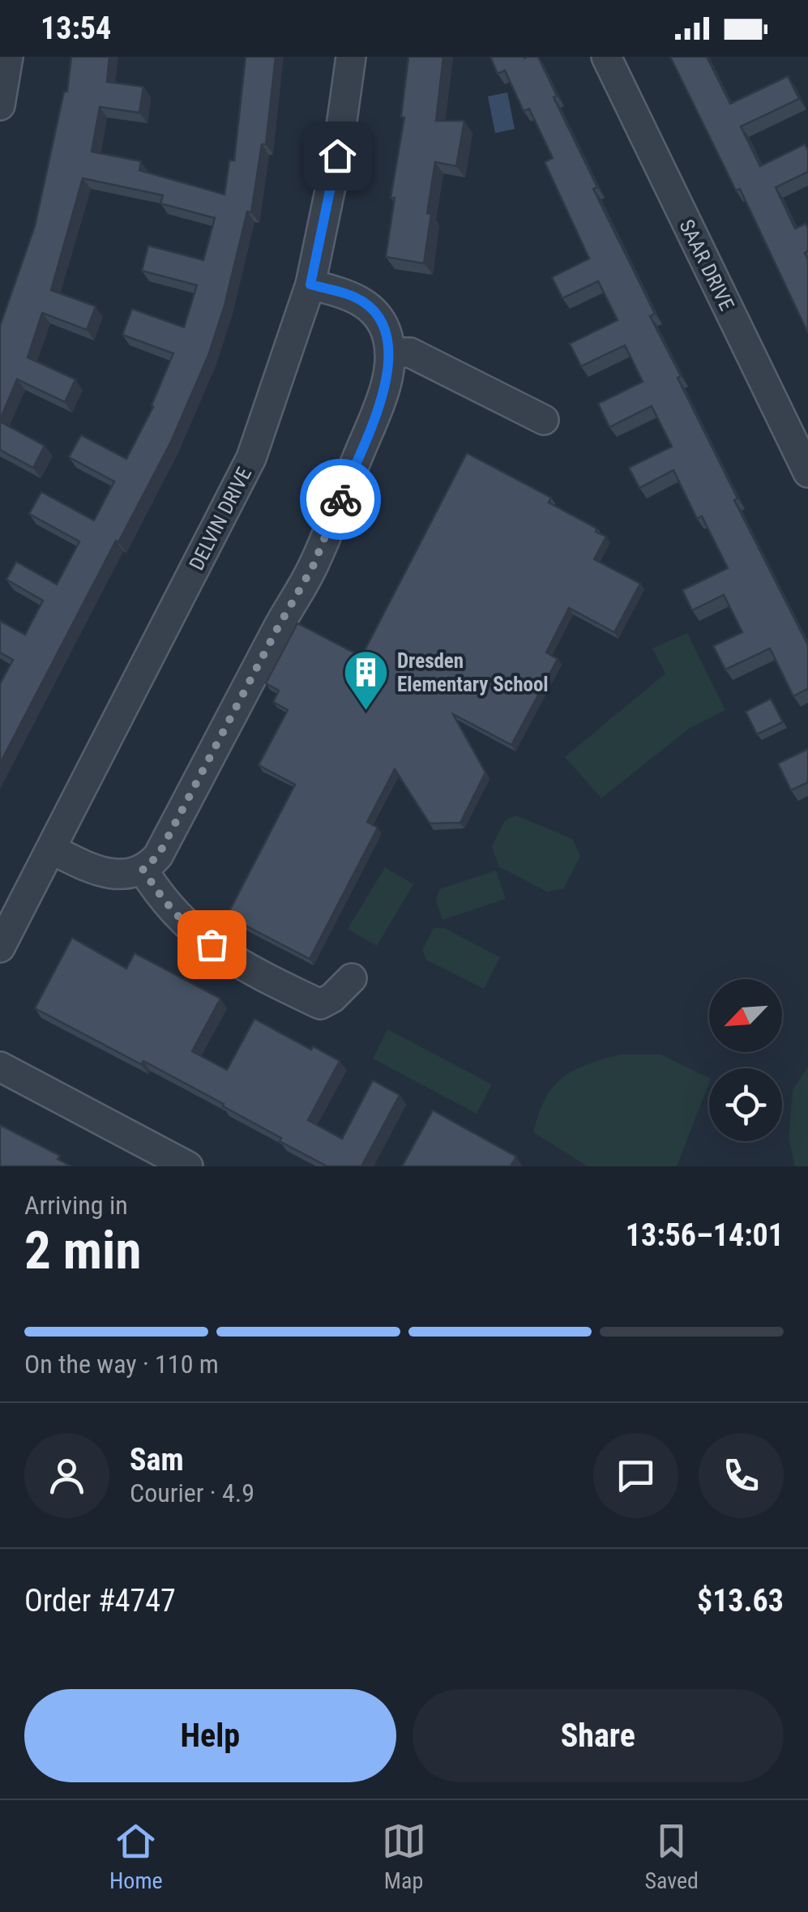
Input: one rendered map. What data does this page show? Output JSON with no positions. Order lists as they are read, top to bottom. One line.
{"streets":{"street":["SAAR DRIVE","DELVIN DRIVE"]},"places":{"building":["Dresden Elementary School"]},"north":"bottom left","page":{"status":"13:54","heading":["2 min","Arriving in","13:56–14:01"],"panel":["Sam","Courier · 4.9","Order #4747","$13.63"],"bar":"On the way · 110 m","buttons":["Help","Share"],"tabs":["Home","Map","Saved"]}}
